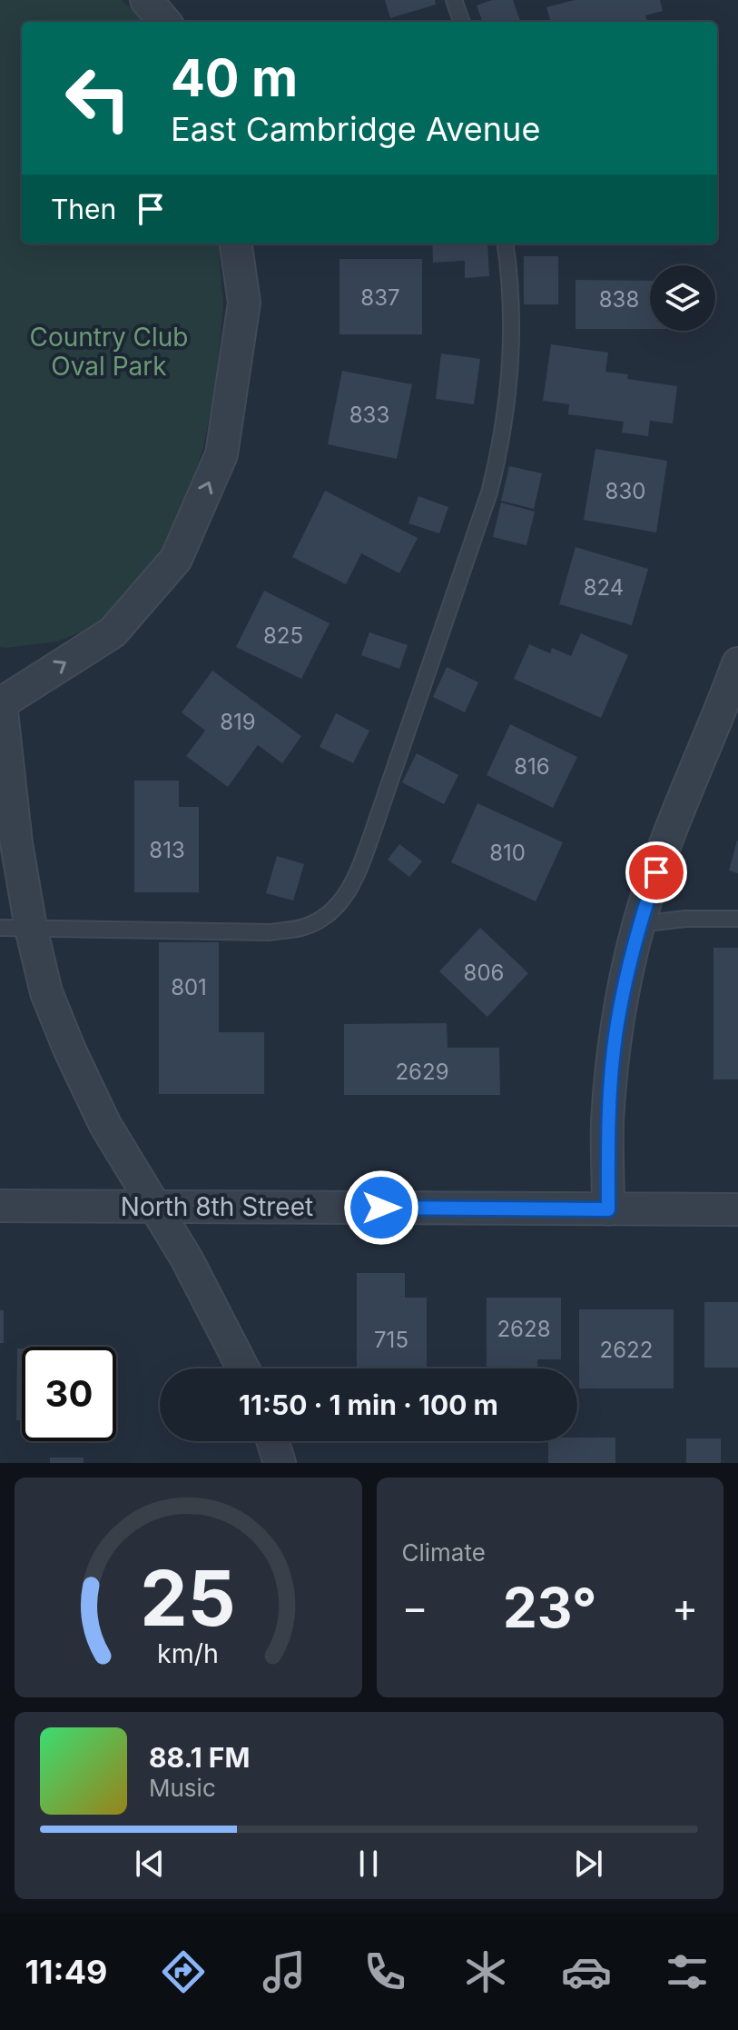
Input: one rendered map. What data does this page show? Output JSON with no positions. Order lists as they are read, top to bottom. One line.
{"streets":{"street":["North 8th Street"]},"parks":["Country Club Oval Park"],"house_numbers":["837","838","833","830","824","825","819","816","813","810","806","801","2629","2628","715","2622"],"page":{"turn":["40 m","East Cambridge Avenue"],"then":"Then","limit":"30","trip":"11:50 · 1 min · 100 m","tile":"Climate","heat":["−","23°","+"],"song":["88.1 FM","Music"],"tabs":"11:49","gauge":["25","km/h"]}}
